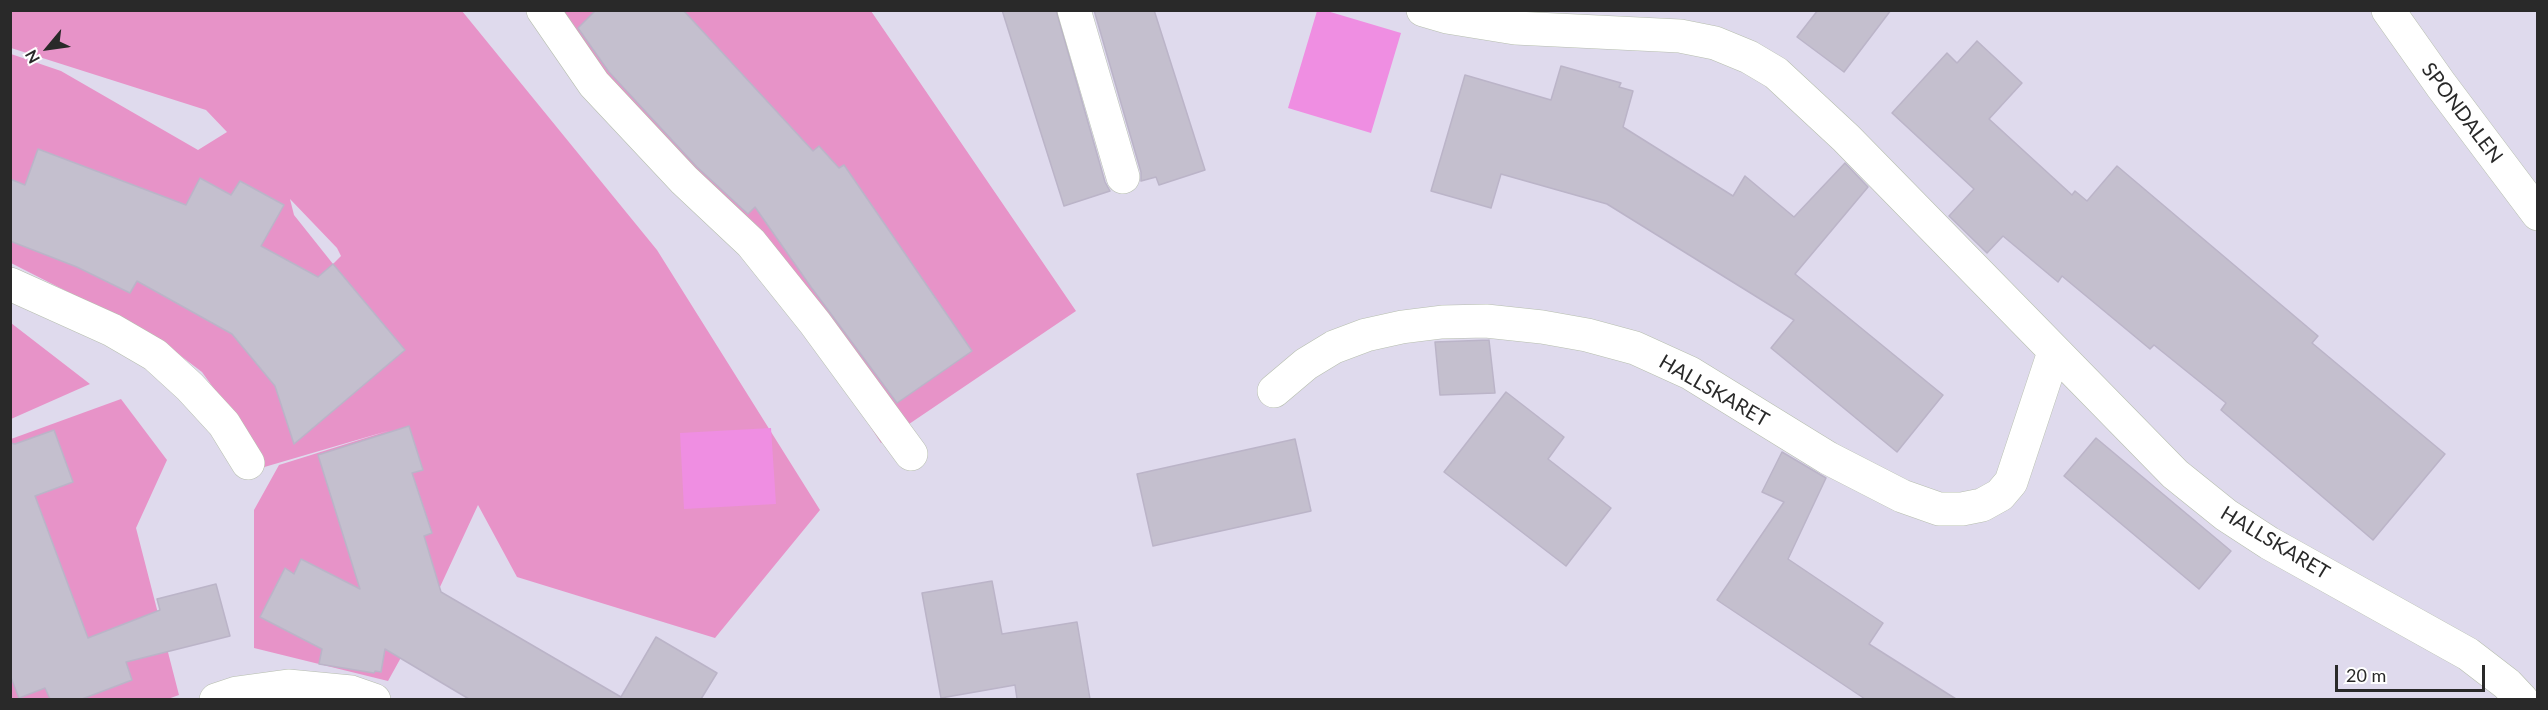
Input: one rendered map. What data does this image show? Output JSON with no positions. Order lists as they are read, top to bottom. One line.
{"streets":{"street":["SPONDALEN","HALLSKARET"]},"scale_bar":"20 m","north":"bottom left"}
